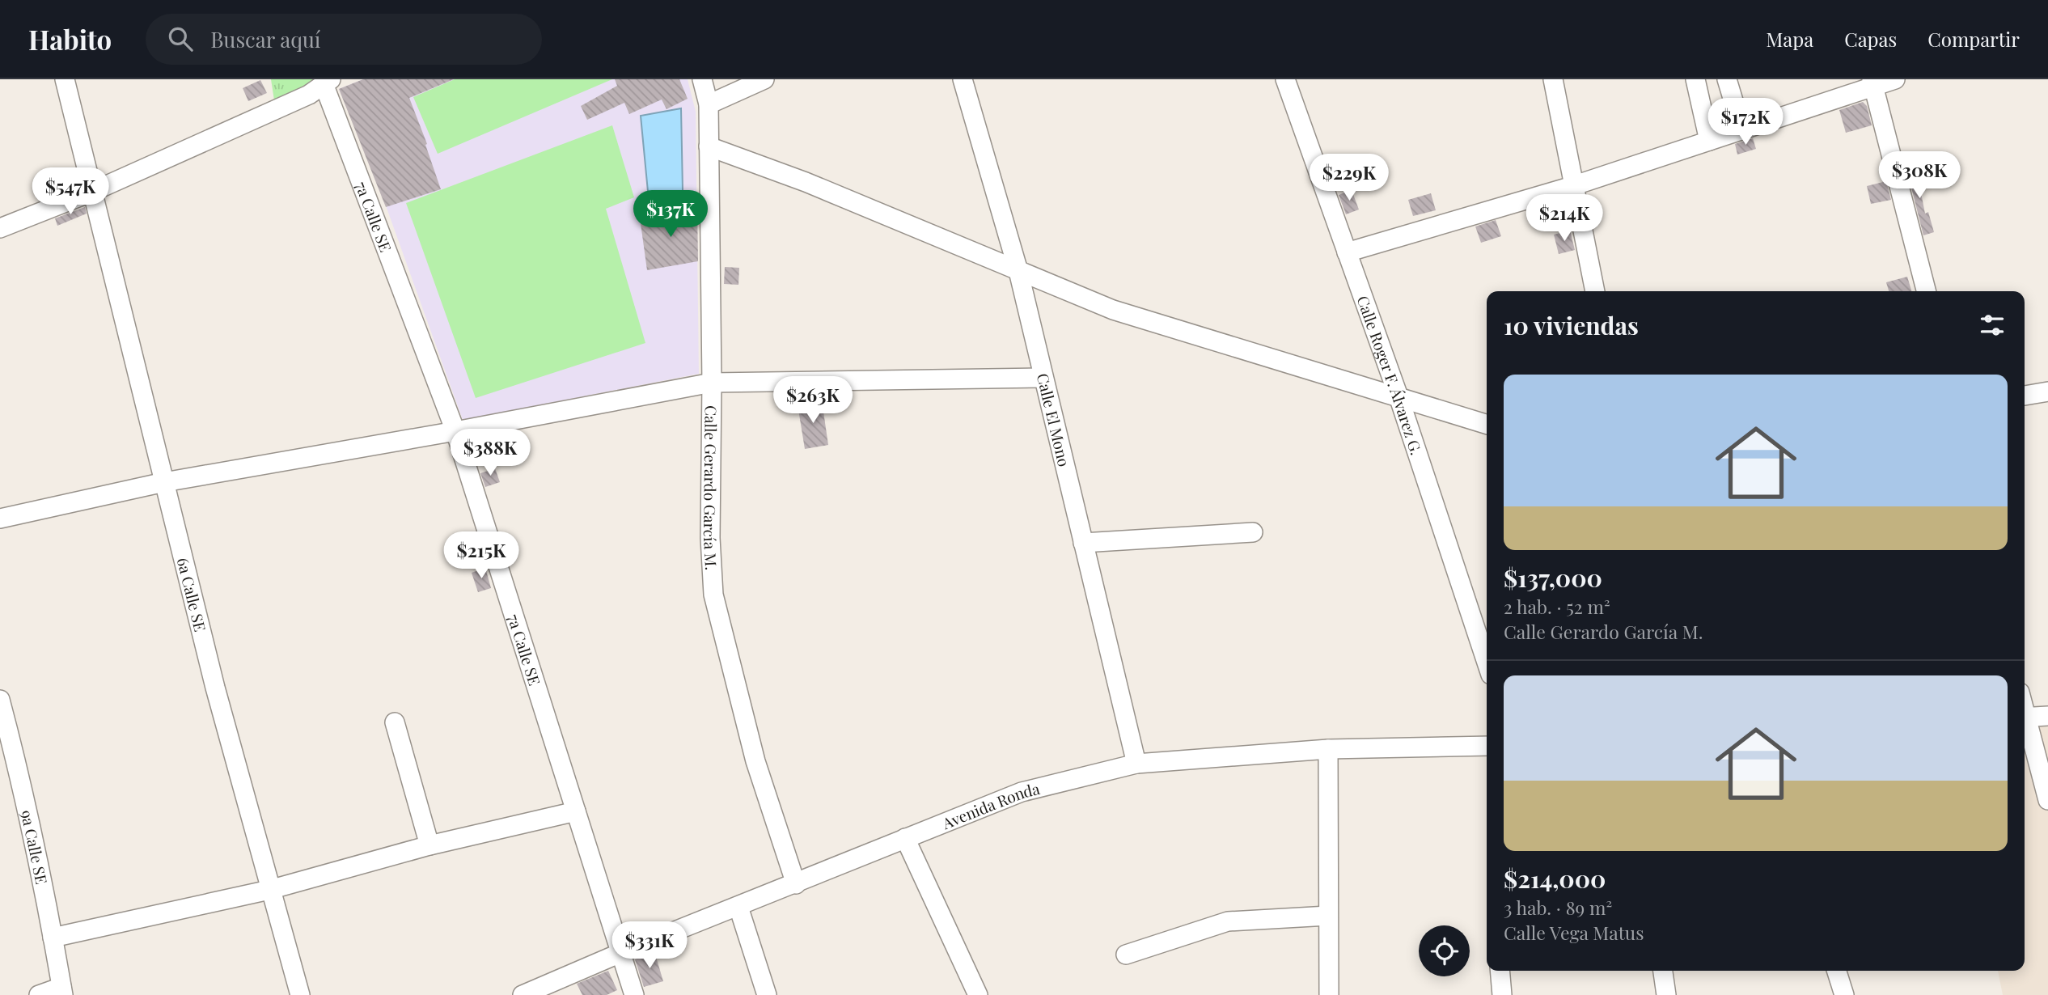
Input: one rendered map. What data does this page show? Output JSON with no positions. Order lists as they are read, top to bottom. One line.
{"streets":{"street":["7a Calle SE","Calle Roger F. Álvarez G.","Calle El Mono","Calle Gerardo García M.","6a Calle SE","Avenida Ronda","9a Calle SE"]},"crossings":[["7a Calle SE","Avenida Ronda"],["Calle El Mono","Avenida Ronda"],["Calle Gerardo García M.","Avenida Ronda"]],"page":{"header":"Habito","search":"Buscar aquí","nav":["Mapa","Capas","Compartir"],"price":["$172K","$308K","$229K","$547K","$137K","$214K","$263K","$388K","$215K","$331K"],"heading":"10 viviendas","list":[{"name":"$137,000","note":"2 hab. · 52 m² · Calle Gerardo García M."},{"name":"$214,000","note":"3 hab. · 89 m² · Calle Vega Matus"}]}}
